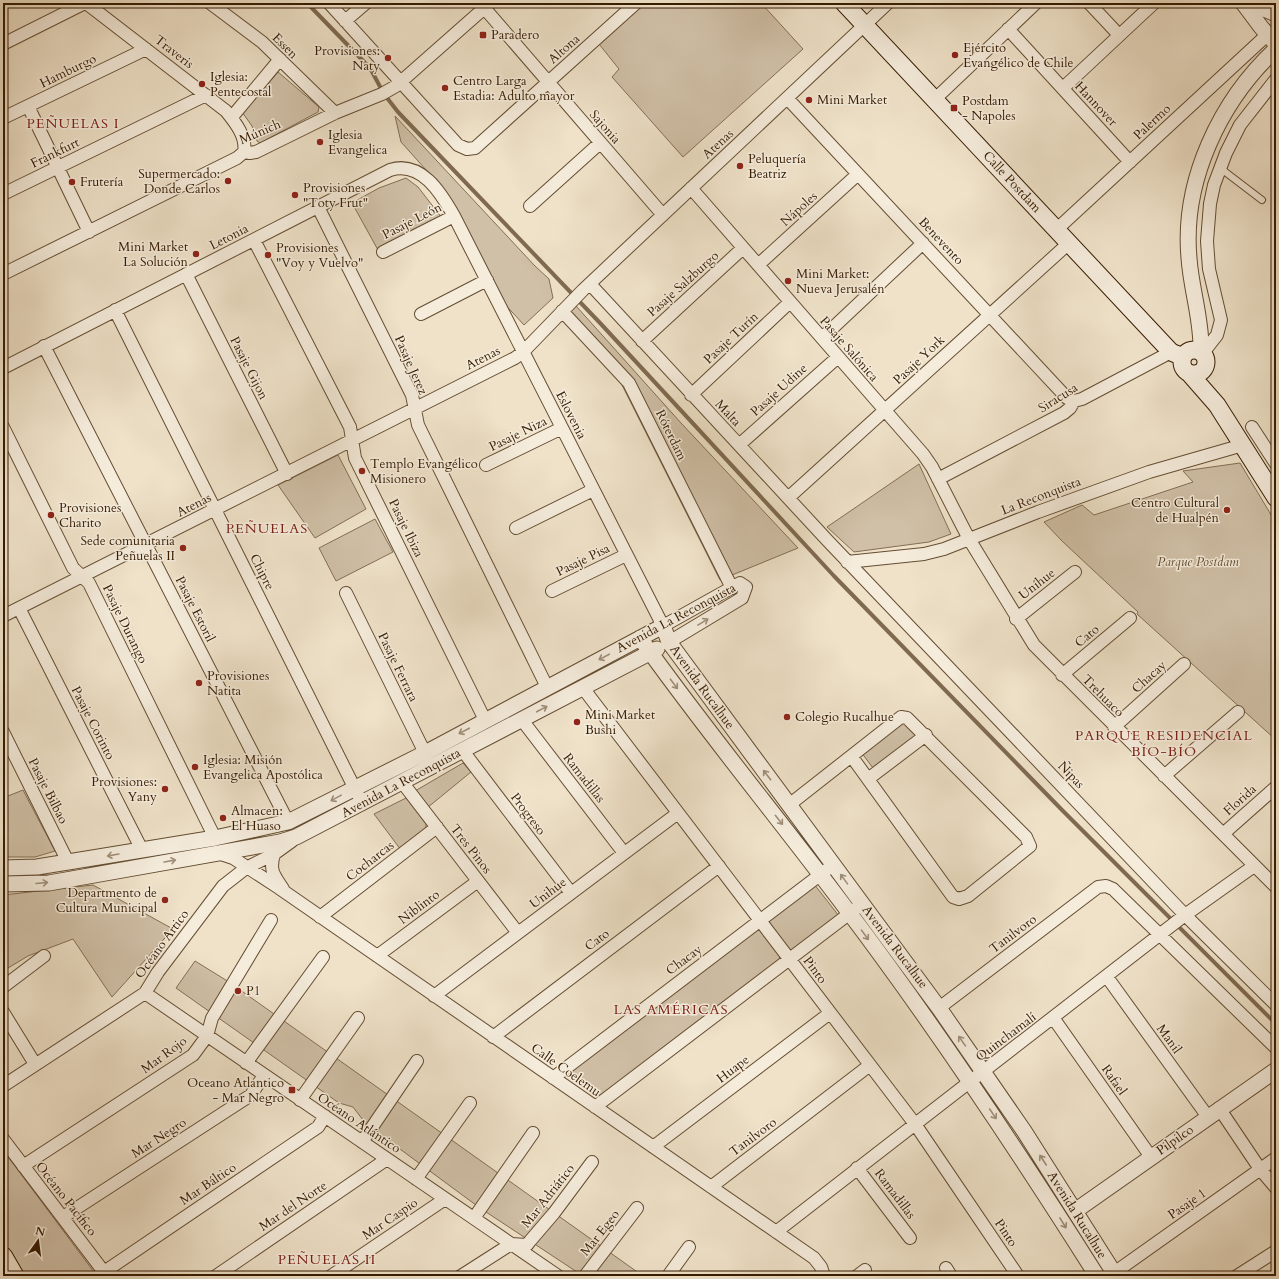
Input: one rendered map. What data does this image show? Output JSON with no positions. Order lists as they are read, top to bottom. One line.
{"streets":{"main road":["Calle Postdam"],"street":["Essen","Altona","Traveris","Hamburgo","Hannover","Palermo","Sajonia","Múnich","Atenas","Frankfurt","Nápoles","Pasaje León","Letonia","Benevento","Pasaje Salzburgo","Pasaje Turín","Pasaje Salónica","Pasaje York","Pasaje Jerez","Pasaje Gijon","Pasaje Udine","Siracusa","Malta","Eslovenia","Pasaje Niza","Róterdam","La Reconquista","Pasaje Ibiza","Pasaje Pisa","Chipre","Uníhue","Pasaje Estoril","Avenida La Reconquista","Pasaje Durango","Cato","Pasaje Ferrara","Chacay","Avenida Rucalhue","Trehuaco","Pasaje Corinto","Ñipas","Ramadillas","Pasaje Bilbao","Florida","Progreso","Tres Pinos","Cocharcas","Unihue","Niblinto","Tanilvoro","Océano Artico","Pinto","Quinchamalí","Manil","Mar Rojo","Huape","Calle Coelemu","Rafael","Océano Atlántico","Mar Negro","Pilpilco","Mar Báltico","Mar Adriático","Océano Pacífico","Pasaje 1","Mar del Norte","Mar Caspio","Mar Egeo"]},"crossings":[["Essen","Múnich"],["Altona","Sajonia"],["Altona","Múnich"],["Traveris","Hamburgo"],["Traveris","Múnich"],["Traveris","Frankfurt"],["Hannover","Palermo"],["Palermo","Calle Postdam"],["Sajonia","Múnich"],["Sajonia","Atenas"],["Atenas","Calle Postdam"],["Atenas","Benevento"],["Atenas","Pasaje Salónica"],["Atenas","Pasaje Jerez"],["Atenas","Pasaje Gijon"],["Atenas","Malta"],["Atenas","Eslovenia"],["Atenas","Róterdam"],["Atenas","Pasaje Ibiza"],["Atenas","Chipre"],["Atenas","Pasaje Estoril"],["Atenas","Pasaje Durango"],["Atenas","Pasaje Corinto"],["Calle Postdam","Pasaje York"],["Calle Postdam","Siracusa"],["Nápoles","Benevento"],["Nápoles","Pasaje Salónica"],["Pasaje León","Letonia"],["Pasaje León","Eslovenia"],["Letonia","Pasaje Jerez"],["Letonia","Pasaje Gijon"],["Letonia","Eslovenia"],["Letonia","Pasaje Ibiza"],["Letonia","Chipre"],["Letonia","Pasaje Estoril"],["Benevento","Pasaje York"],["Benevento","Siracusa"],["Pasaje Salzburgo","Pasaje Salónica"],["Pasaje Salzburgo","Malta"],["Pasaje Turín","Pasaje Salónica"],["Pasaje Turín","Malta"],["Pasaje Salónica","Pasaje York"],["Pasaje Salónica","Pasaje Udine"],["Pasaje Salónica","Siracusa"],["Pasaje Salónica","La Reconquista"],["Pasaje Salónica","Trehuaco"],["Pasaje York","Malta"],["Pasaje Jerez","Avenida La Reconquista"],["Pasaje Udine","Malta"],["Malta","La Reconquista"],["Malta","Ñipas"],["Eslovenia","Pasaje Niza"],["Eslovenia","Pasaje Pisa"],["Eslovenia","Avenida La Reconquista"],["Eslovenia","Avenida Rucalhue"],["Róterdam","Avenida La Reconquista"],["La Reconquista","Trehuaco"],["La Reconquista","Ñipas"],["Pasaje Ibiza","Avenida La Reconquista"],["Chipre","Avenida La Reconquista"],["Uníhue","Trehuaco"],["Pasaje Estoril","Avenida La Reconquista"],["Avenida La Reconquista","Pasaje Durango"],["Avenida La Reconquista","Pasaje Ferrara"],["Avenida La Reconquista","Avenida Rucalhue"],["Avenida La Reconquista","Pasaje Corinto"],["Avenida La Reconquista","Ramadillas"],["Avenida La Reconquista","Pasaje Bilbao"],["Avenida La Reconquista","Progreso"],["Avenida La Reconquista","Tres Pinos"],["Avenida La Reconquista","Océano Artico"],["Avenida La Reconquista","Pinto"],["Avenida La Reconquista","Calle Coelemu"],["Cato","Trehuaco"],["Cato","Pinto"],["Cato","Calle Coelemu"],["Chacay","Avenida Rucalhue"],["Chacay","Trehuaco"],["Chacay","Pinto"],["Chacay","Calle Coelemu"],["Avenida Rucalhue","Tanilvoro"],["Avenida Rucalhue","Quinchamalí"],["Avenida Rucalhue","Pilpilco"],["Avenida Rucalhue","Pasaje 1"],["Trehuaco","Florida"],["Trehuaco","Quinchamalí"],["Ñipas","Quinchamalí"],["Ramadillas","Unihue"],["Ramadillas","Quinchamalí"],["Progreso","Unihue"],["Tres Pinos","Cocharcas"],["Tres Pinos","Unihue"],["Tres Pinos","Niblinto"],["Cocharcas","Calle Coelemu"],["Unihue","Pinto"],["Unihue","Calle Coelemu"],["Niblinto","Calle Coelemu"],["Tanilvoro","Pinto"],["Tanilvoro","Quinchamalí"],["Tanilvoro","Calle Coelemu"],["Océano Artico","Calle Coelemu"],["Océano Artico","Océano Atlántico"],["Pinto","Quinchamalí"],["Pinto","Huape"],["Quinchamalí","Manil"],["Quinchamalí","Calle Coelemu"],["Quinchamalí","Rafael"],["Manil","Pilpilco"],["Manil","Pasaje 1"],["Mar Rojo","Océano Atlántico"],["Mar Rojo","Océano Pacífico"],["Huape","Calle Coelemu"],["Rafael","Pilpilco"],["Océano Atlántico","Mar Negro"],["Océano Atlántico","Mar Báltico"],["Océano Atlántico","Mar Adriático"],["Océano Atlántico","Mar del Norte"],["Océano Atlántico","Mar Caspio"],["Mar Negro","Océano Pacífico"],["Mar Báltico","Océano Pacífico"]],"districts":["PEÑUELAS I","PEÑUELAS","PARQUE RESIDENCIAL BÍO-BÍO","LAS AMÉRICAS","PEÑUELAS II"],"parks":["Parque Postdam"],"places":{"transit":["Paradero","Postdam - Napoles","Oceano Atlantico - Mar Negro"],"other":["Ejército Evangélico de Chile","Provisiones: Naty","Iglesia: Pentecostal","Centro Larga Estadia: Adulto mayor","Mini Market","Iglesia Evangelica","Peluquería Beatriz","Supermercado: Donde Carlos","Frutería","Provisiones \"Toty Frut\"","Mini Market La Solución","Provisiones \"Voy y Vuelvo\"","Mini Market: Nueva Jerusalén","Templo Evangélico Misionero","Centro Cultural de Hualpén","Provisiones Charito","Sede comunitaria Peñuelas II","Provisiones Natita","Colegio Rucalhue","Mini Market Bushi","Iglesia: Misión Evangelica Apostólica","Provisiones: Yany","Almacen: El Huaso","Departmento de Cultura Municipal","P1"]},"north":"top"}
